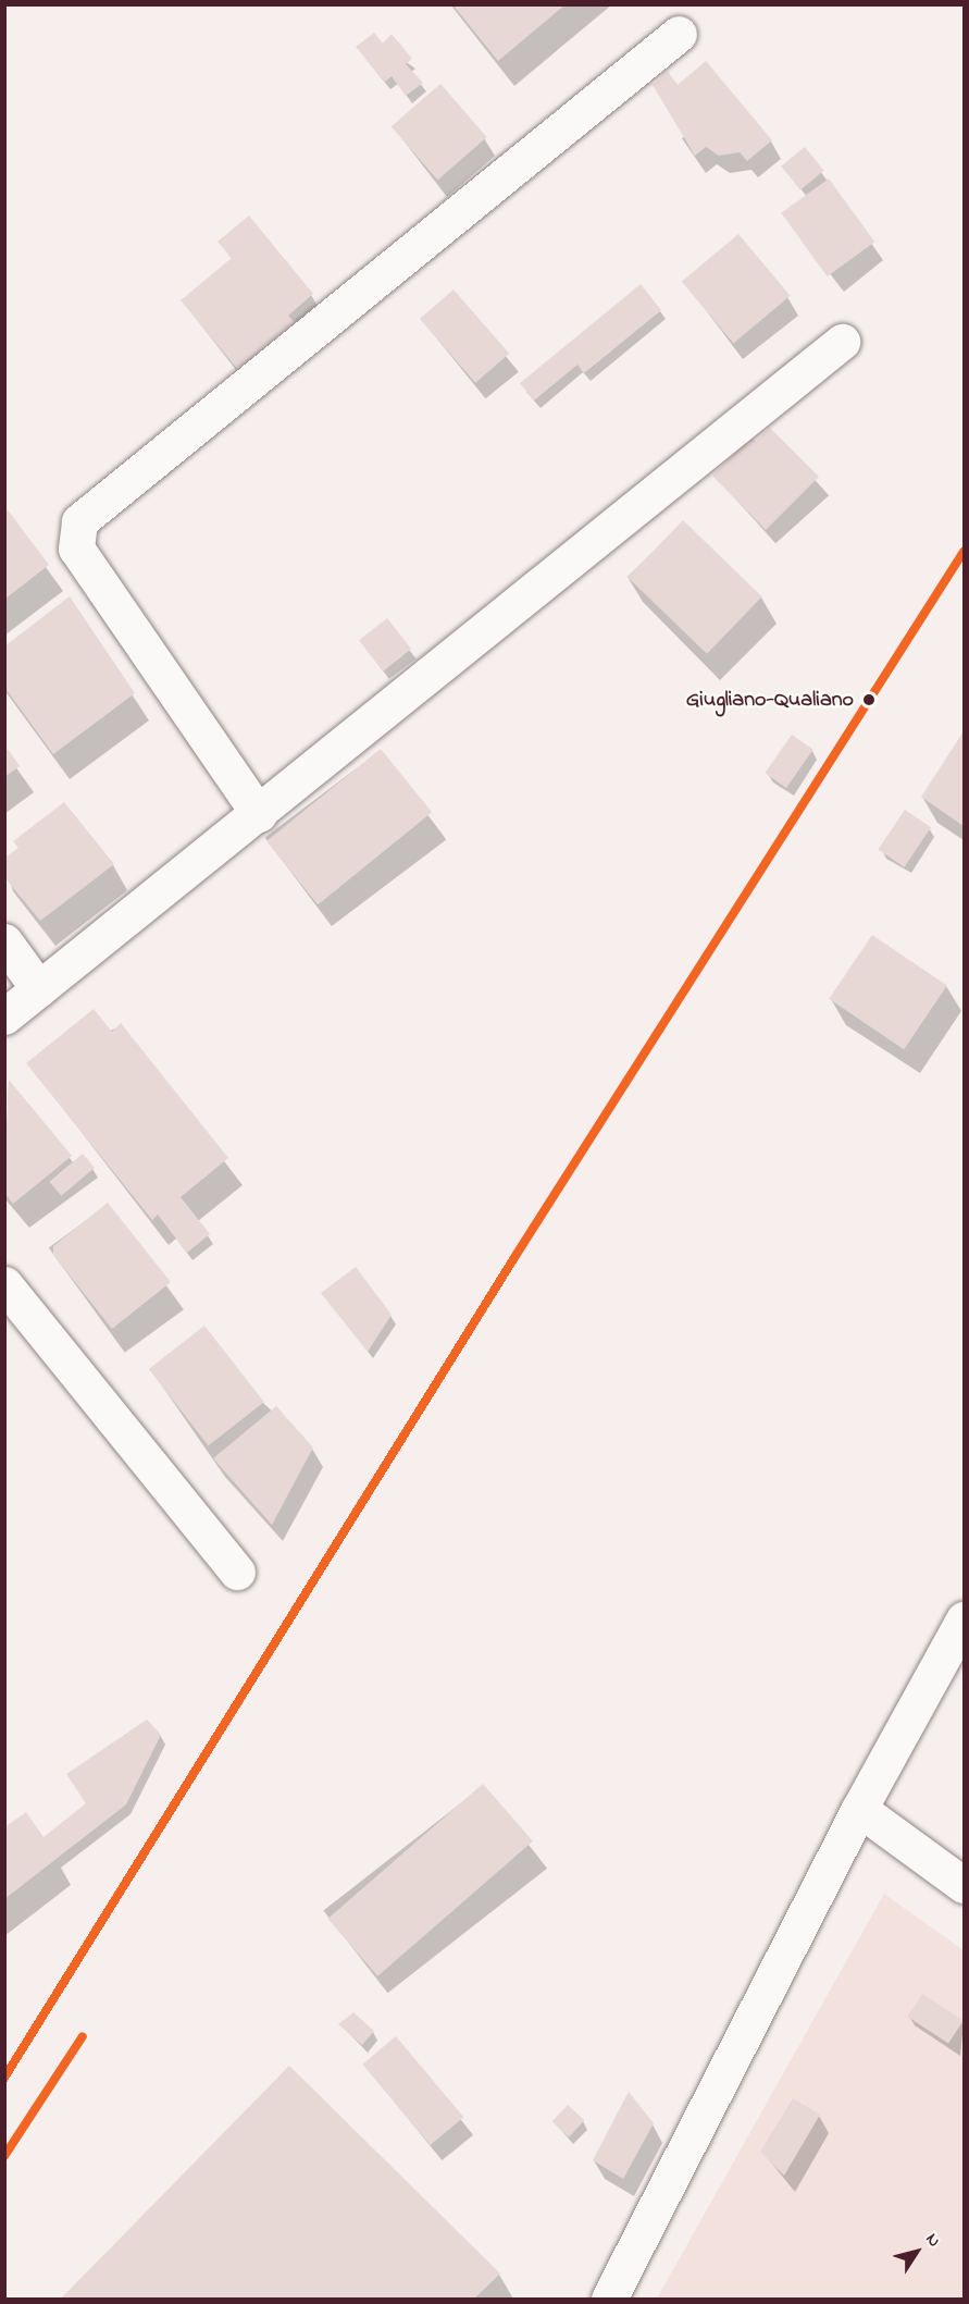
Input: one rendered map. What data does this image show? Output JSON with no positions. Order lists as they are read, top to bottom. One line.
{"places":["Giugliano-Qualiano"],"north":"top right"}
